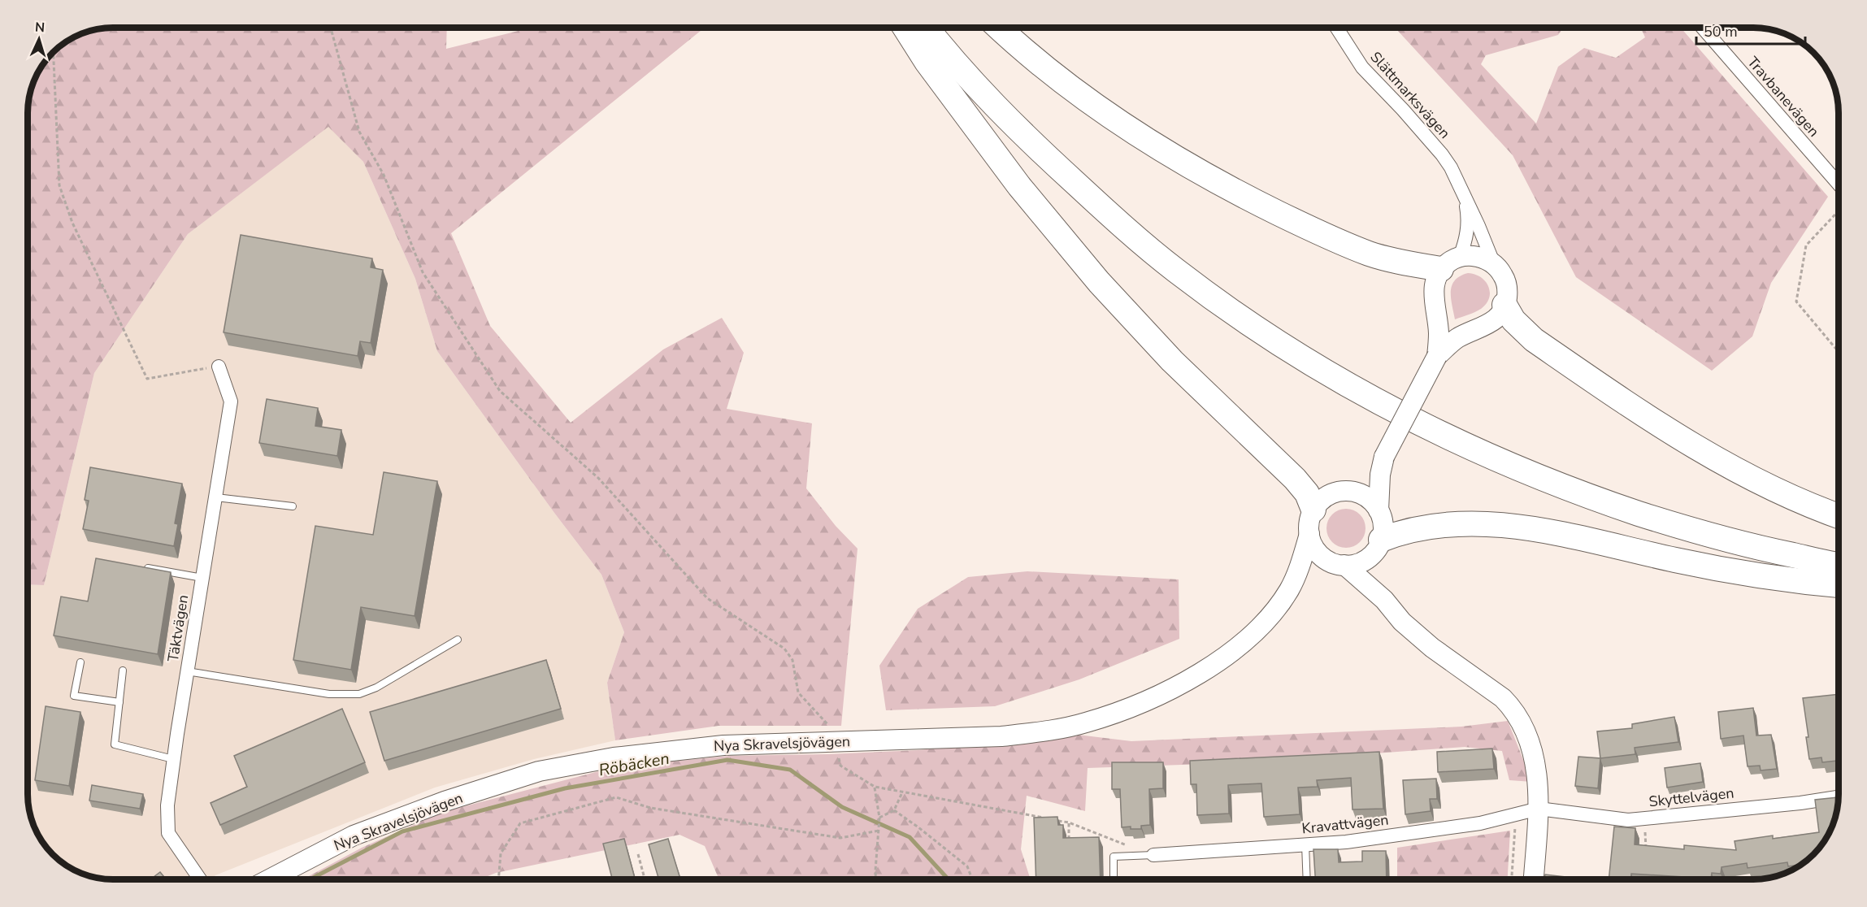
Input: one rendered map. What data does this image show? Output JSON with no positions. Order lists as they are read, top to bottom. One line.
{"streets":{"main road":["Nya Skravelsjövägen"],"street":["Slättmarksvägen","Travbanevägen","Täktvägen","Skyttelvägen","Kravattvägen"]},"crossings":[["Skyttelvägen","Kravattvägen"]],"water":["Röbäcken"],"scale_bar":"50 m","north":"top"}
